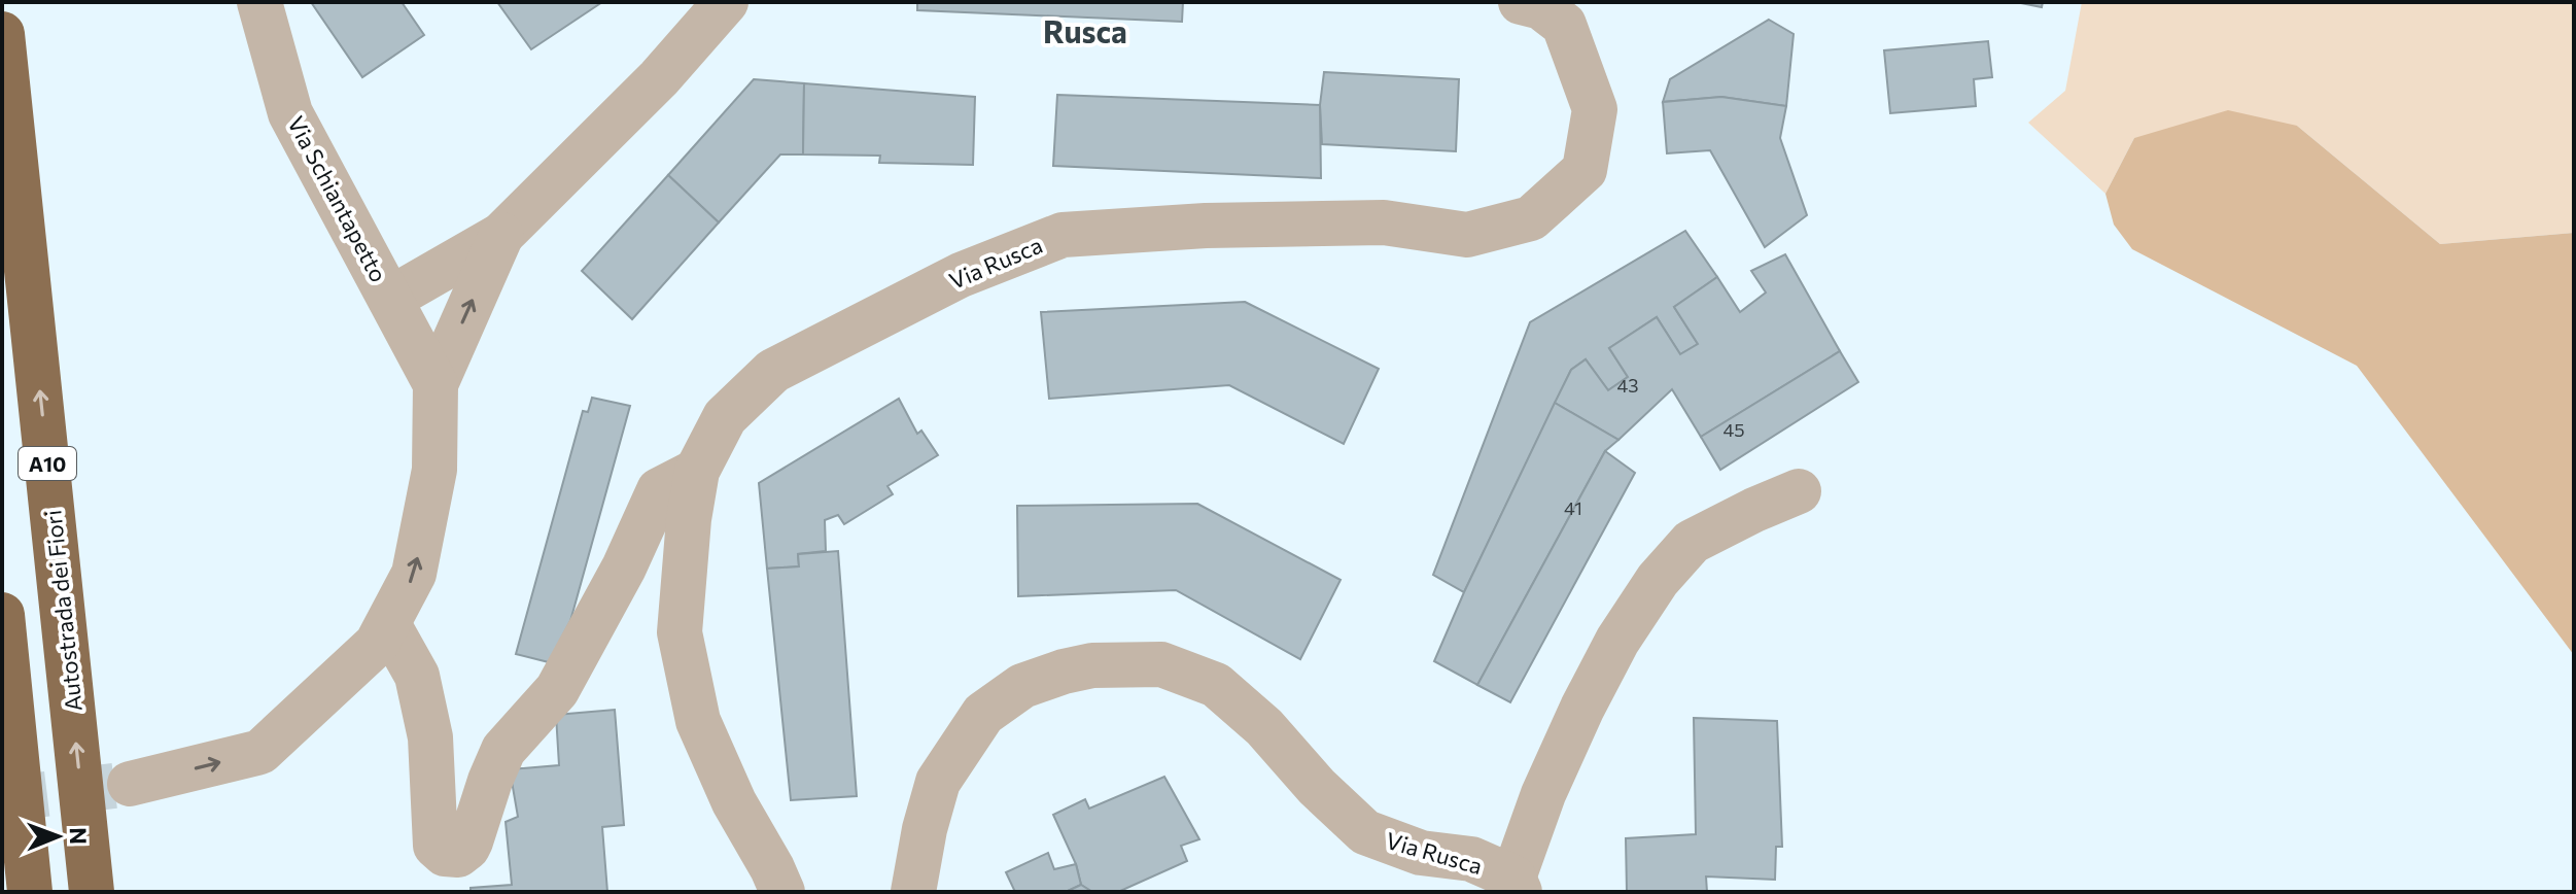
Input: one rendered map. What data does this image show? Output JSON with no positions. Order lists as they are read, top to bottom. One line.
{"streets":{"highway":["A10","Autostrada dei Fiori"],"street":["Via Schiantapetto","Via Rusca"]},"districts":["Rusca"],"house_numbers":["43","45","41"],"north":"right"}
